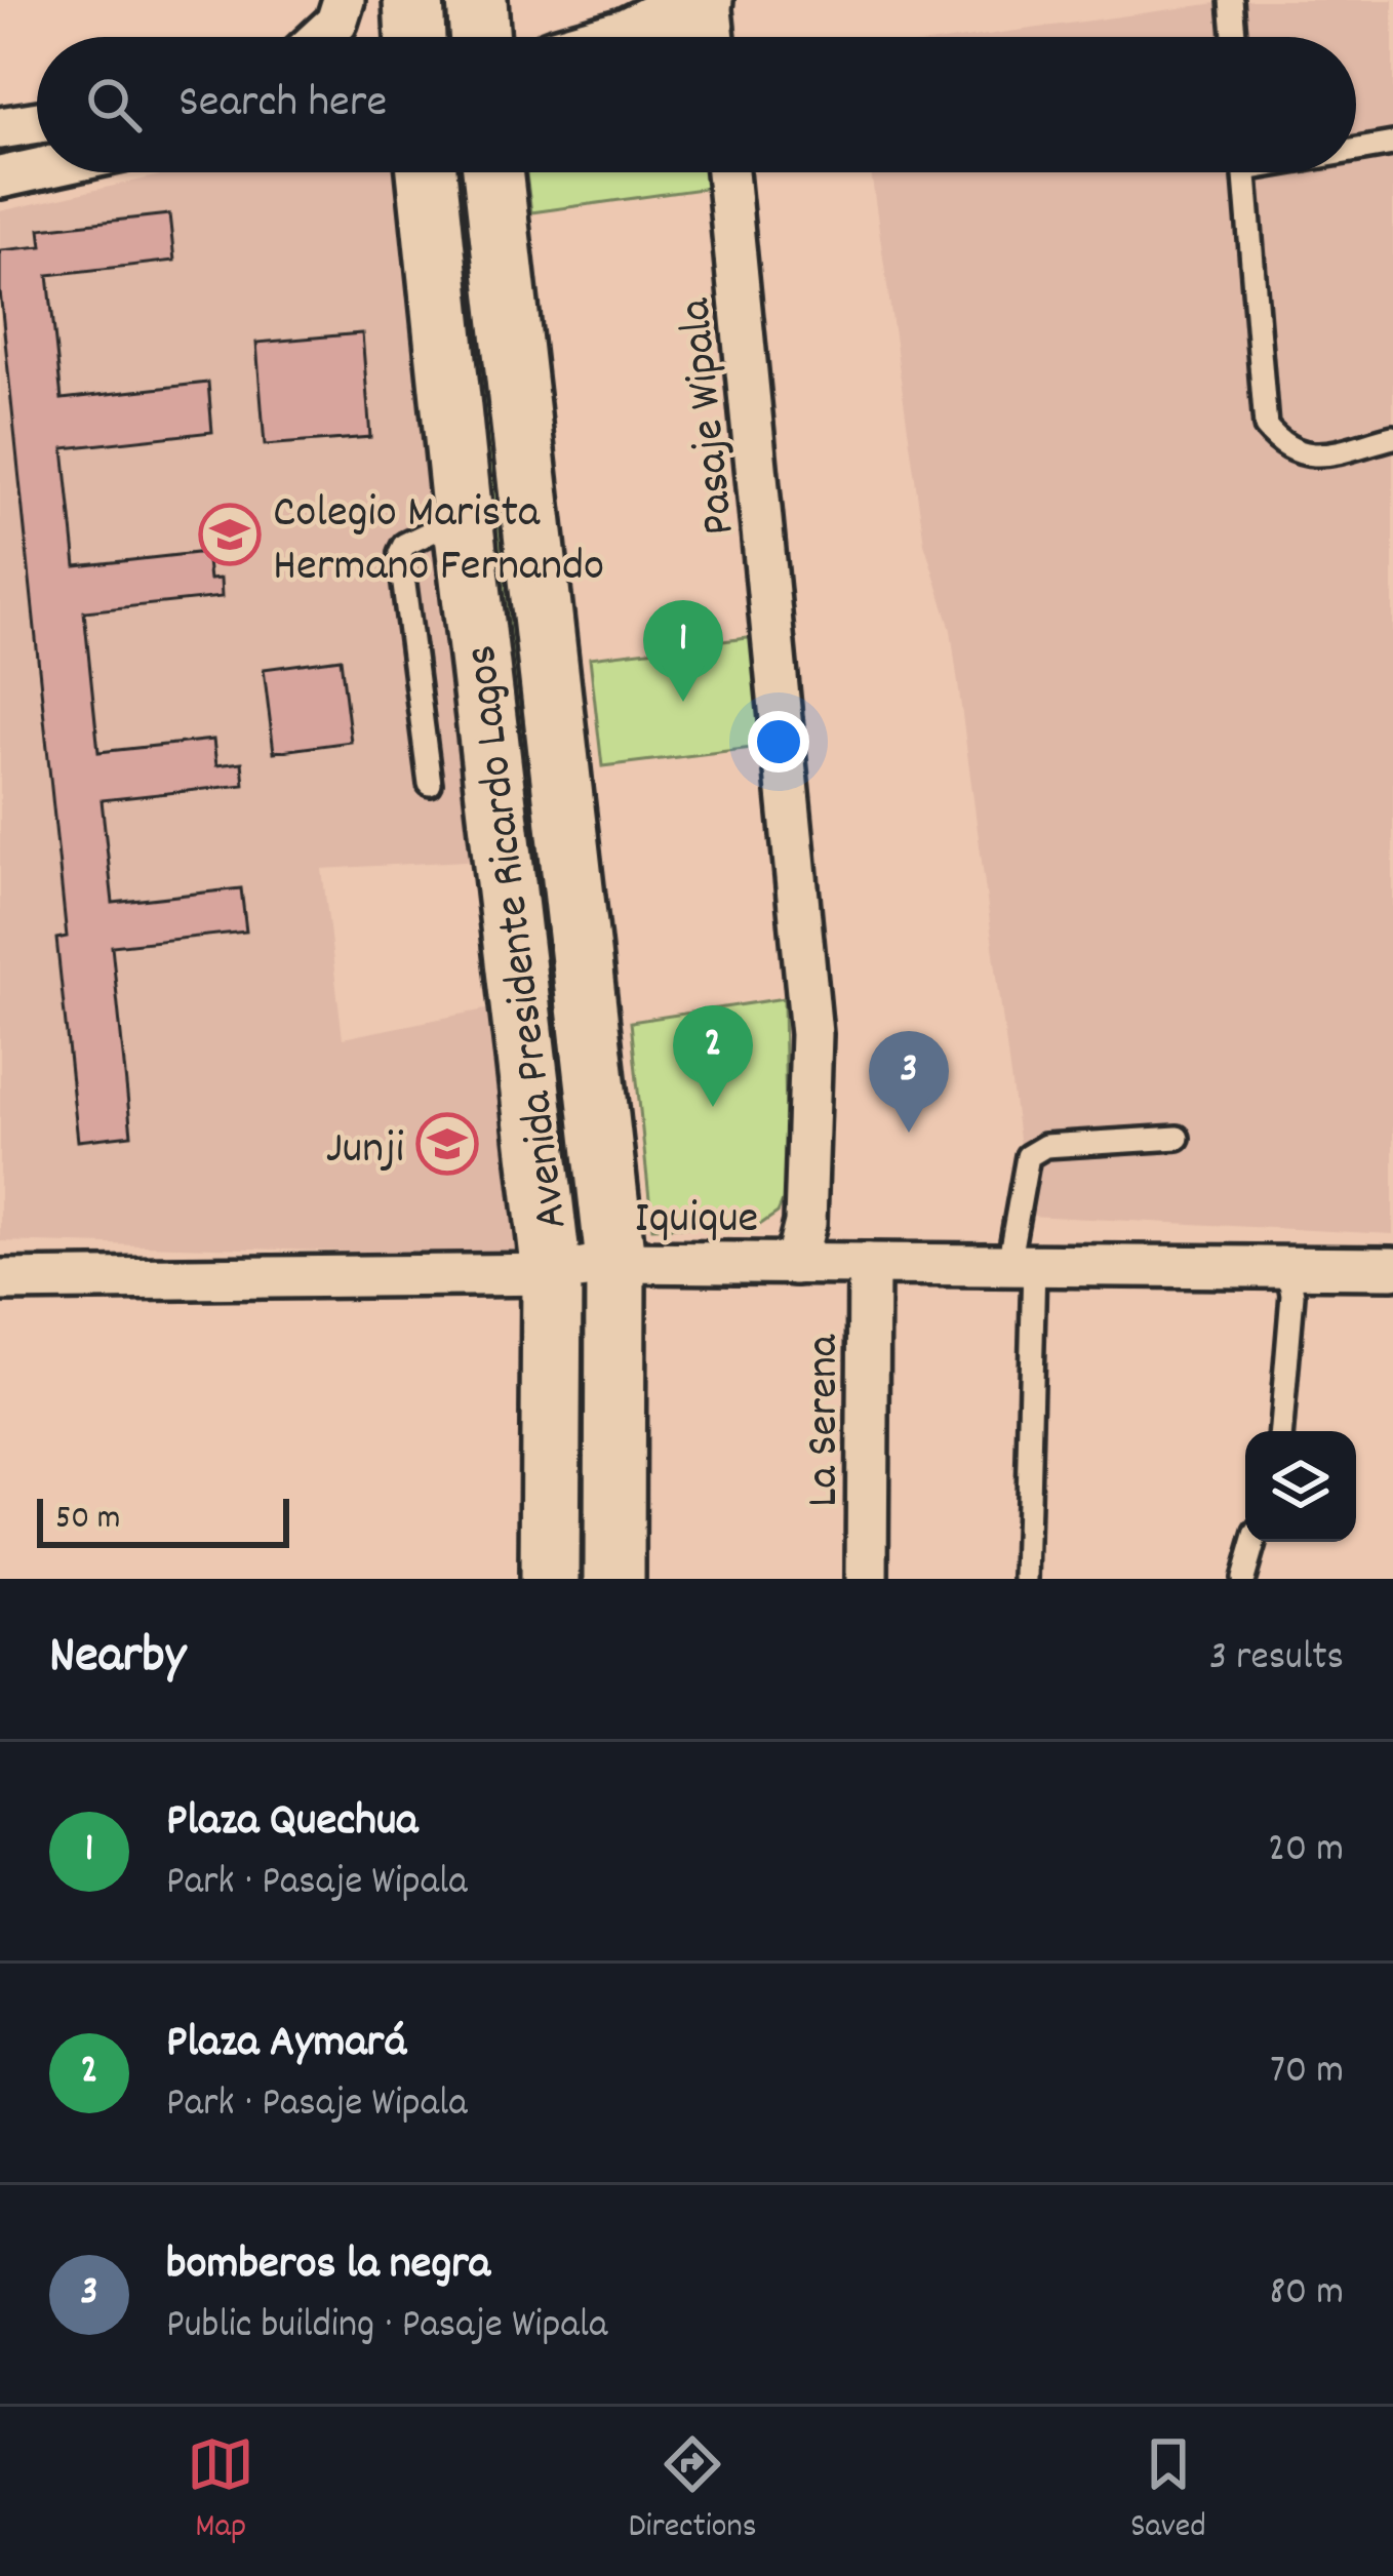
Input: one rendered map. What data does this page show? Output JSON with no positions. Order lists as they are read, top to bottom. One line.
{"streets":{"street":["Pasaje Wipala","Avenida Presidente Ricardo Lagos","Iquique","La Serena"]},"crossings":[["Pasaje Wipala","Iquique"],["Avenida Presidente Ricardo Lagos","Iquique"],["Iquique","La Serena"]],"places":{"school or university":["Colegio Marista Hermano Fernando","Junji"]},"scale_bar":"50 m","page":{"search":"Search here","pins":["1","2","3"],"scale":"50 m","heading":["Nearby","3 results"],"list":[{"mark":"1","name":"Plaza Quechua","note":"Park · Pasaje Wipala","value":"20 m"},{"mark":"2","name":"Plaza Aymará","note":"Park · Pasaje Wipala","value":"70 m"},{"mark":"3","name":"bomberos la negra","note":"Public building · Pasaje Wipala","value":"80 m"}],"nav":["Map","Directions","Saved"]}}
